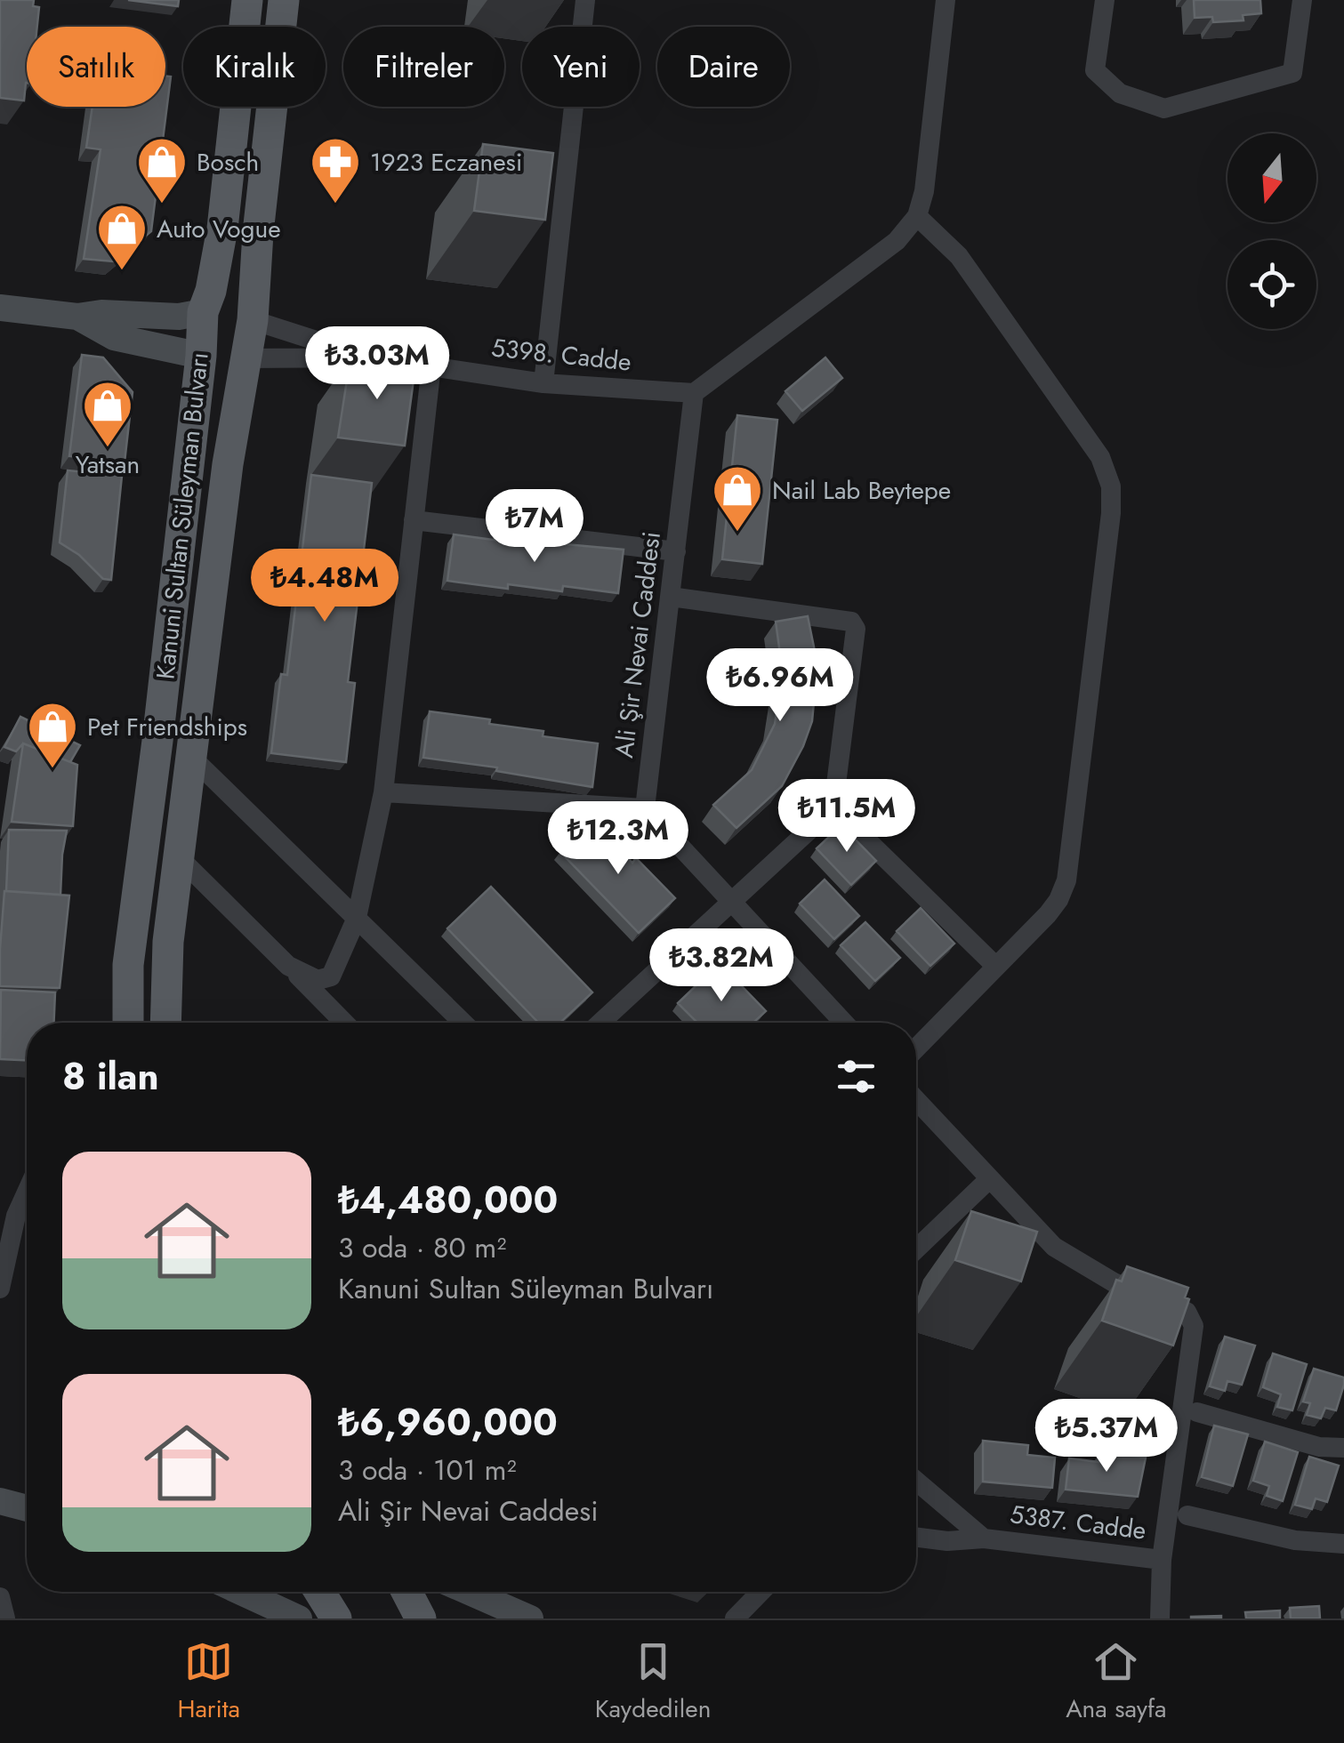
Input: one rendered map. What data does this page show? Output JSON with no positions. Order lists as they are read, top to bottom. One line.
{"streets":{"main road":["Kanuni Sultan Süleyman Bulvarı"],"street":["5398. Cadde","Ali Şir Nevai Caddesi","5387. Cadde"]},"crossings":[["5398. Cadde","Kanuni Sultan Süleyman Bulvarı"],["5398. Cadde","Ali Şir Nevai Caddesi"]],"places":{"shop":["Bosch","Auto Vogue","Yatsan","Nail Lab Beytepe","Pet Friendships"],"pharmacy":["1923 Eczanesi"]},"north":"bottom","page":{"chip":["Satılık","Kiralık","Filtreler","Yeni","Daire"],"price":["₺3.03M","₺7M","₺4.48M","₺6.96M","₺11.5M","₺12.3M","₺3.82M","₺5.37M"],"heading":"8 ilan","list":[{"name":"₺4,480,000","note":"3 oda · 80 m² · Kanuni Sultan Süleyman Bulvarı"},{"name":"₺6,960,000","note":"3 oda · 101 m² · Ali Şir Nevai Caddesi"}],"tabs":["Harita","Kaydedilen","Ana sayfa"]}}
